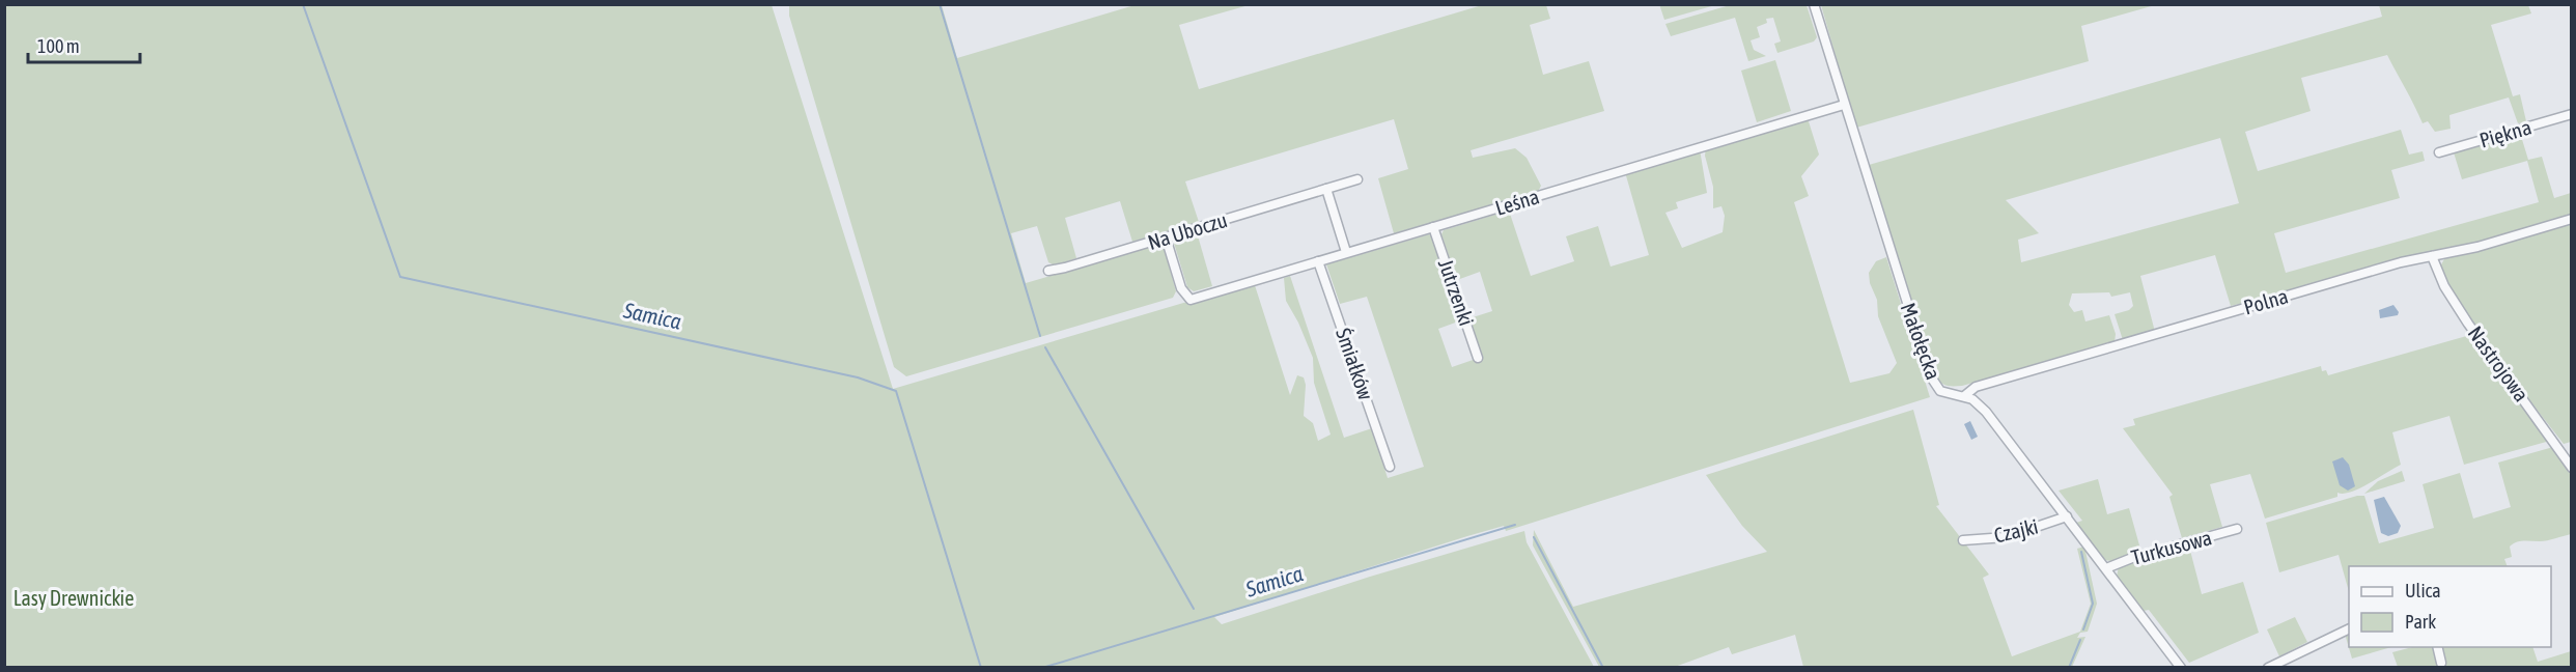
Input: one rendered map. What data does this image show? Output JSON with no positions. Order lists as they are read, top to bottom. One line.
{"streets":{"street":["Piękna","Leśna","Na Uboczu","Jutrzenki","Polna","Małołęcka","Śmiałków","Nastrojowa","Czajki","Turkusowa"]},"crossings":[["Leśna","Na Uboczu"],["Leśna","Jutrzenki"],["Leśna","Małołęcka"],["Leśna","Śmiałków"],["Polna","Małołęcka"],["Polna","Nastrojowa"],["Małołęcka","Czajki"],["Małołęcka","Turkusowa"]],"water":["Samica"],"parks":["Lasy Drewnickie"],"legend":["Ulica","Park"],"scale_bar":"100 m"}
